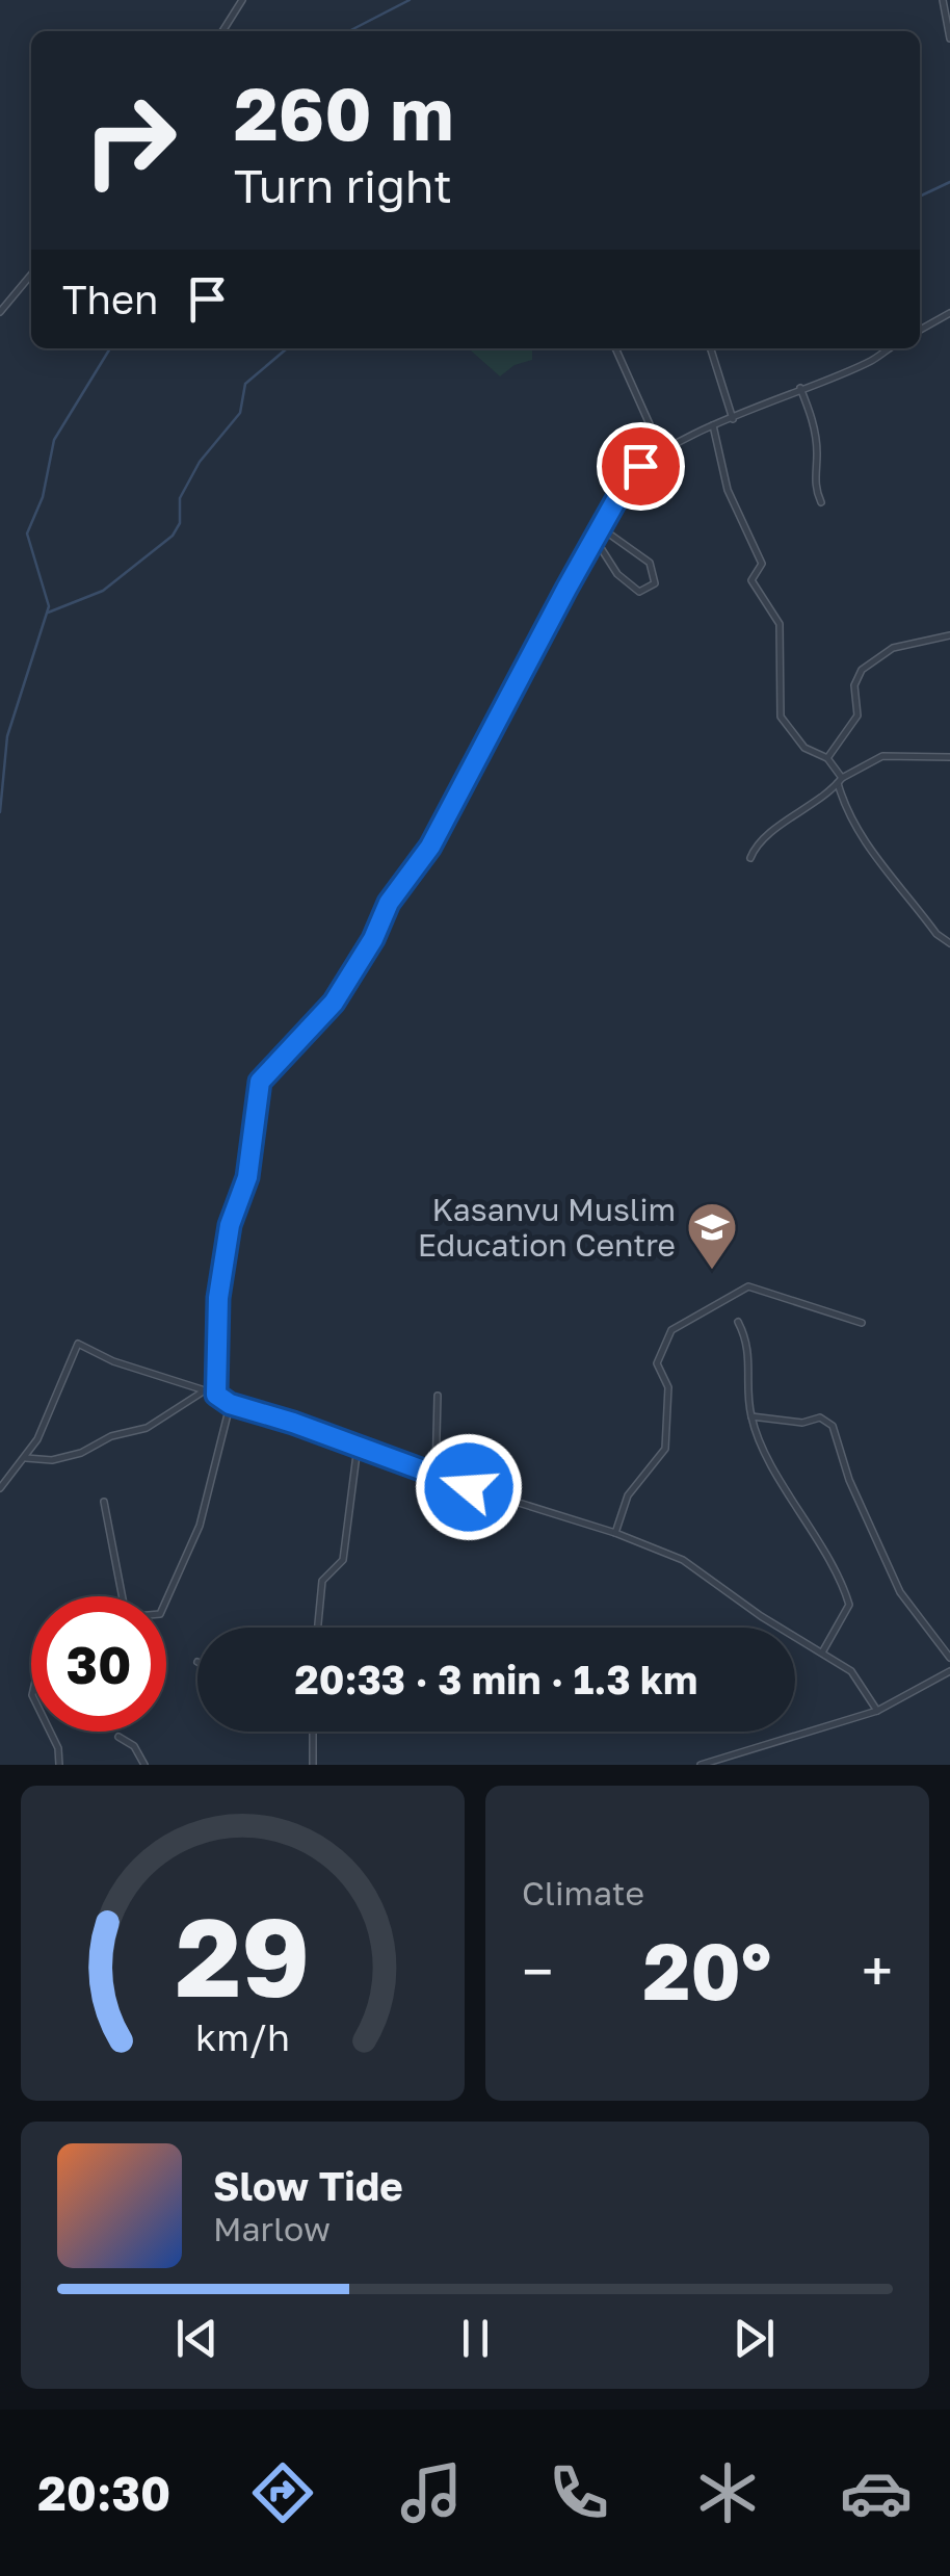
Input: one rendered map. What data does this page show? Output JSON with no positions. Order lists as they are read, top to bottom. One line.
{"places":{"school or university":["Kasanvu Muslim Education Centre"]},"page":{"turn":["260 m","Turn right"],"then":"Then","limit":"30","trip":"20:33 · 3 min · 1.3 km","tile":"Climate","heat":["−","20°","+"],"song":["Slow Tide","Marlow"],"tabs":"20:30","gauge":["29","km/h"]}}
